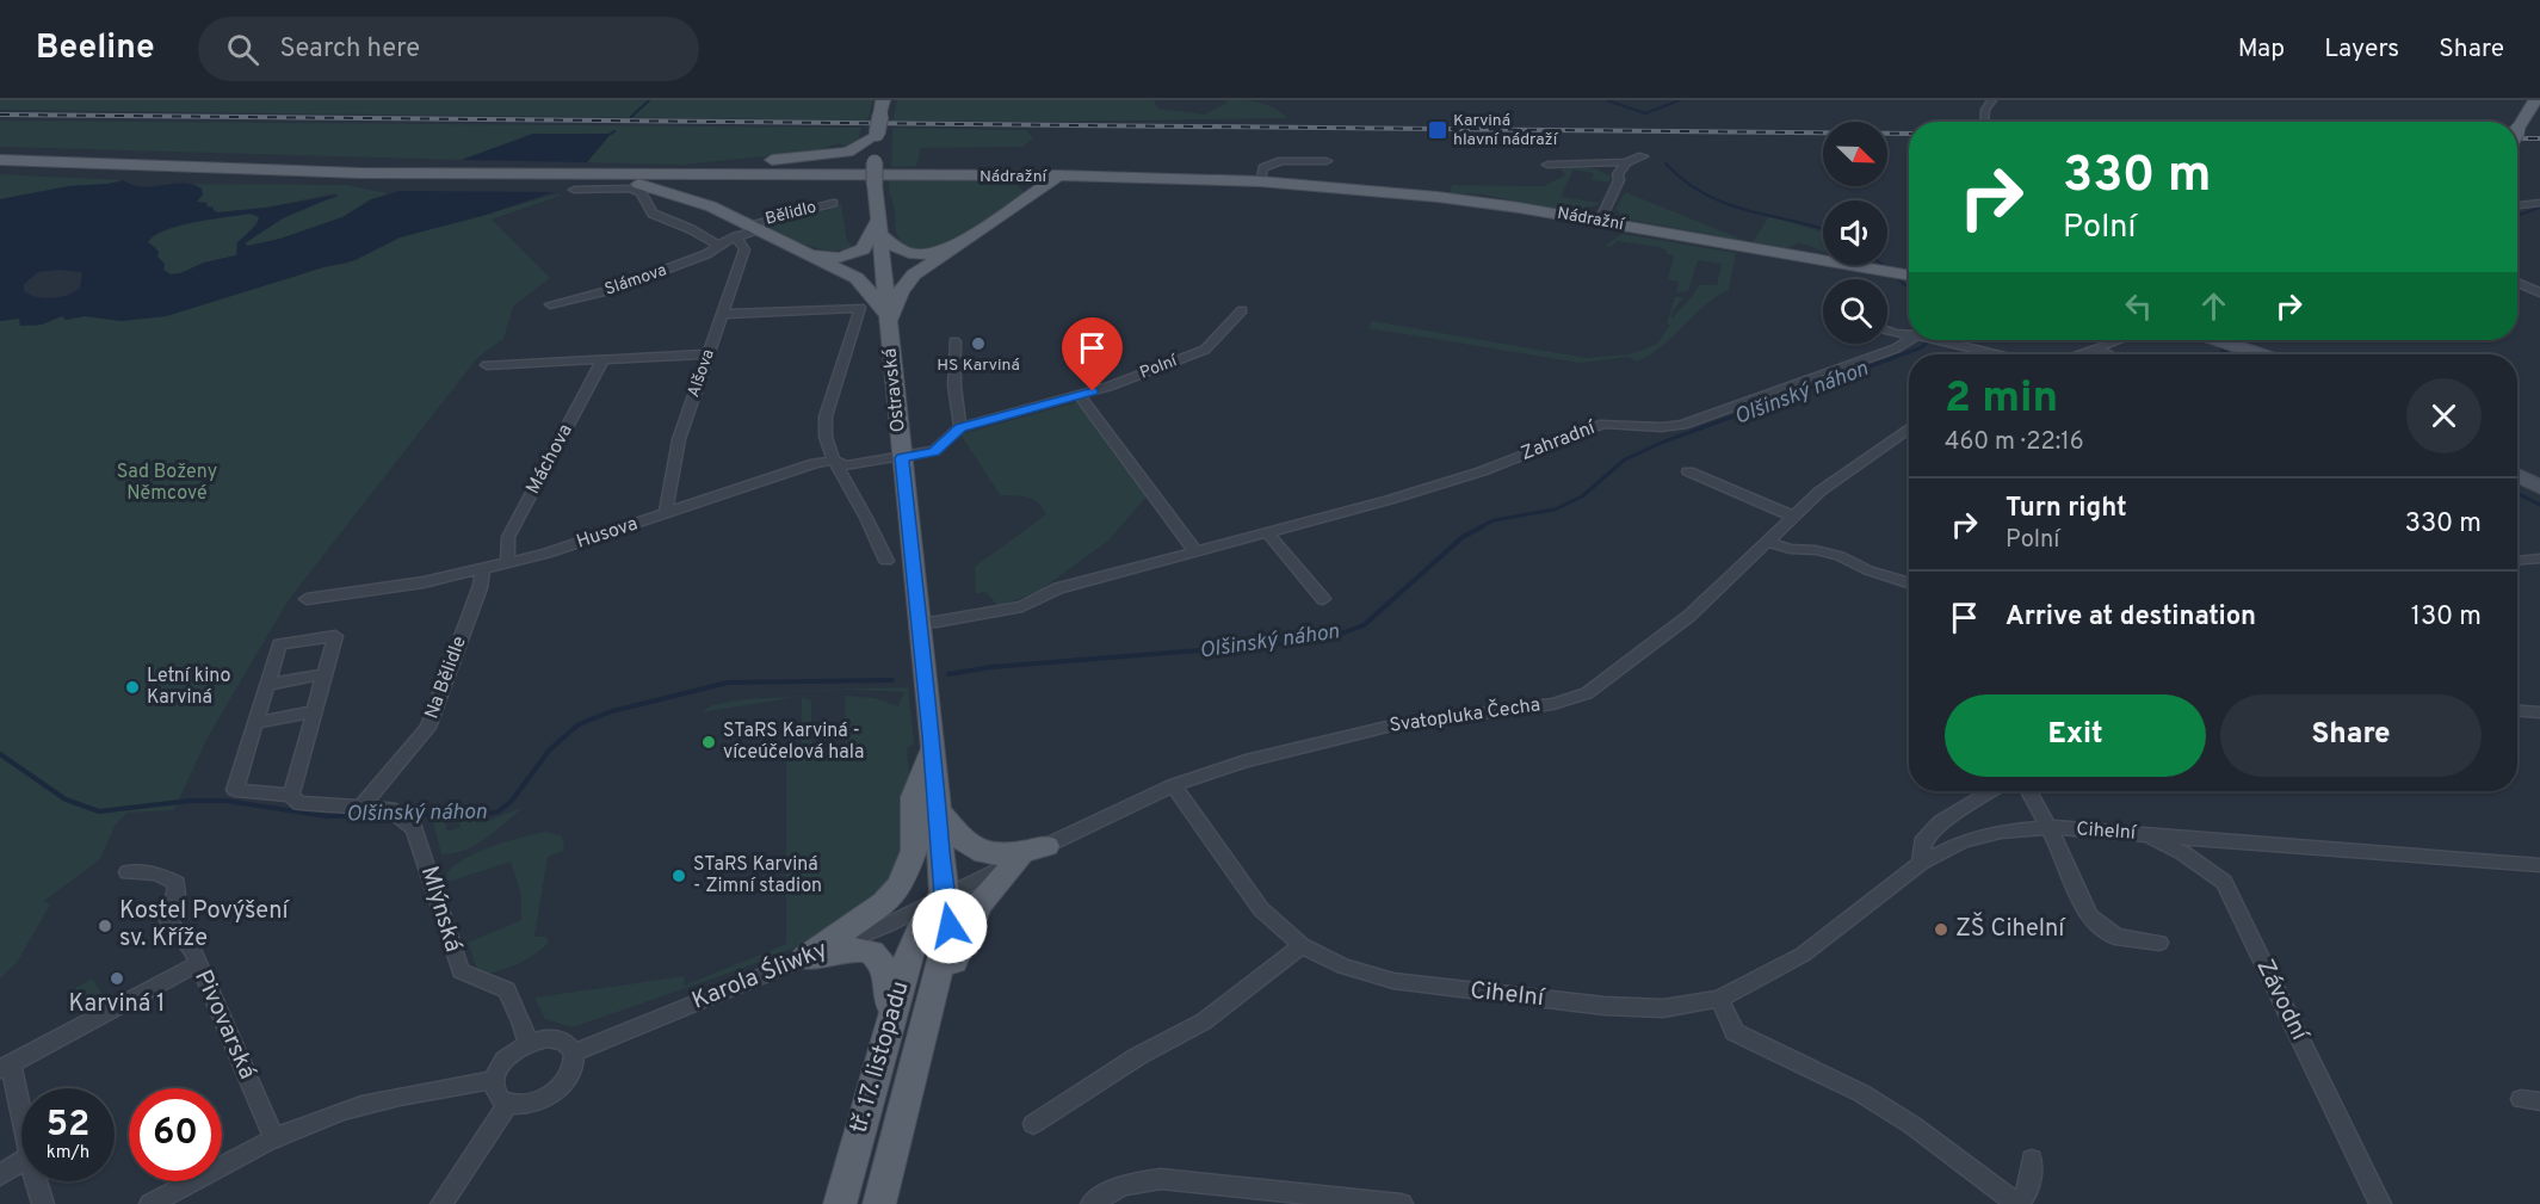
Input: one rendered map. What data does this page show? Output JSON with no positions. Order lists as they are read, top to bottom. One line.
{"streets":{"main road":["Nádražní","Ostravská","tř. 17. listopadu"],"street":["Bělidlo","Slámova","Polní","Alšova","Zahradní","Máchova","Husova","Na Bělidle","Svatopluka Čecha","Cihelní","Mlýnská","Karola Śliwky","Závodní","Pivovarská"]},"crossings":[["Bělidlo","Slámova"],["Slámova","Alšova"],["Polní","Ostravská"],["Polní","Husova"],["Alšova","Husova"],["Ostravská","Zahradní"],["Ostravská","Husova"],["Ostravská","Svatopluka Čecha"],["Ostravská","Karola Śliwky"],["Ostravská","tř. 17. listopadu"],["Máchova","Husova"],["Husova","Na Bělidle"],["Na Bělidle","Mlýnská"],["Svatopluka Čecha","Cihelní"],["Svatopluka Čecha","Karola Śliwky"],["Svatopluka Čecha","tř. 17. listopadu"],["Cihelní","Závodní"],["Mlýnská","Karola Śliwky"],["Karola Śliwky","tř. 17. listopadu"]],"water":["Olšinský náhon"],"parks":["Sad Boženy Němcové"],"places":{"transit":["Karviná hlavní nádraží"],"other":["HS Karviná","Letní kino Karviná","STaRS Karviná - víceúčelová hala","STaRS Karviná - Zimní stadion","Kostel Povýšení sv. Kříže","ZŠ Cihelní","Karviná 1"]},"north":"bottom right","page":{"header":"Beeline","search":"Search here","nav":["Map","Layers","Share"],"turn":["330 m","Polní"],"heading":["2 min","460 m · 22:16"],"list":[{"name":"Turn right","note":"Polní","value":"330 m"},{"name":"Arrive at destination","value":"130 m"}],"buttons":["Exit","Share"],"speed":"52 km/h","limit":"60"}}
